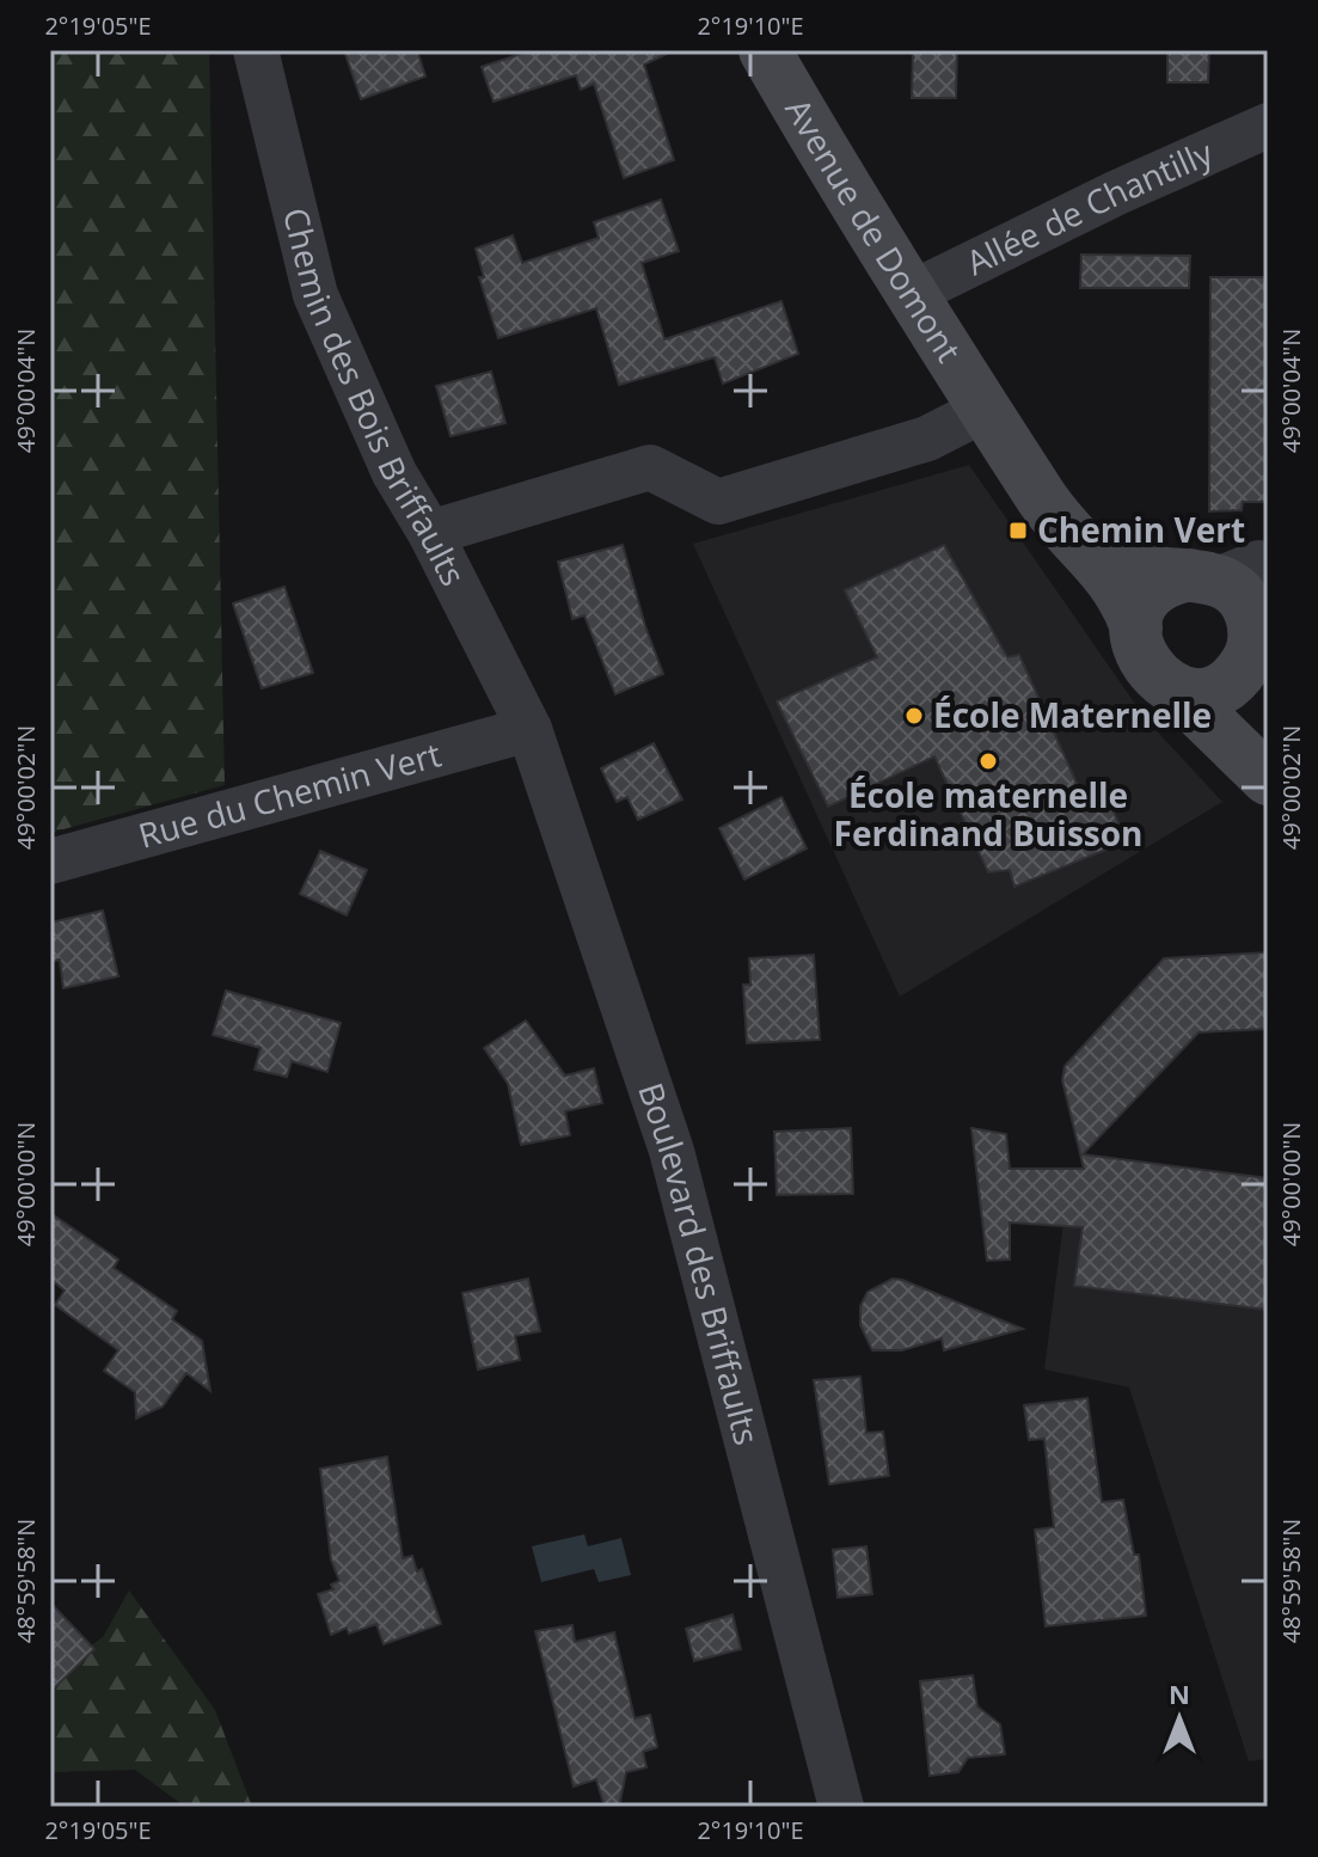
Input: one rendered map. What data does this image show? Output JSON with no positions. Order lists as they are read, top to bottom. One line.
{"streets":{"main road":["Avenue de Domont"],"street":["Allée de Chantilly","Chemin des Bois Briffaults","Rue du Chemin Vert","Boulevard des Briffaults"]},"crossings":[["Allée de Chantilly","Avenue de Domont"],["Chemin des Bois Briffaults","Rue du Chemin Vert"],["Chemin des Bois Briffaults","Boulevard des Briffaults"],["Rue du Chemin Vert","Boulevard des Briffaults"]],"places":{"transit":["Chemin Vert"],"other":["École Maternelle","École maternelle Ferdinand Buisson"]},"north":"top","coordinates":["2°19'05\"E","2°19'10\"E","49°00'04\"N","49°00'02\"N","49°00'00\"N","48°59'58\"N"]}
